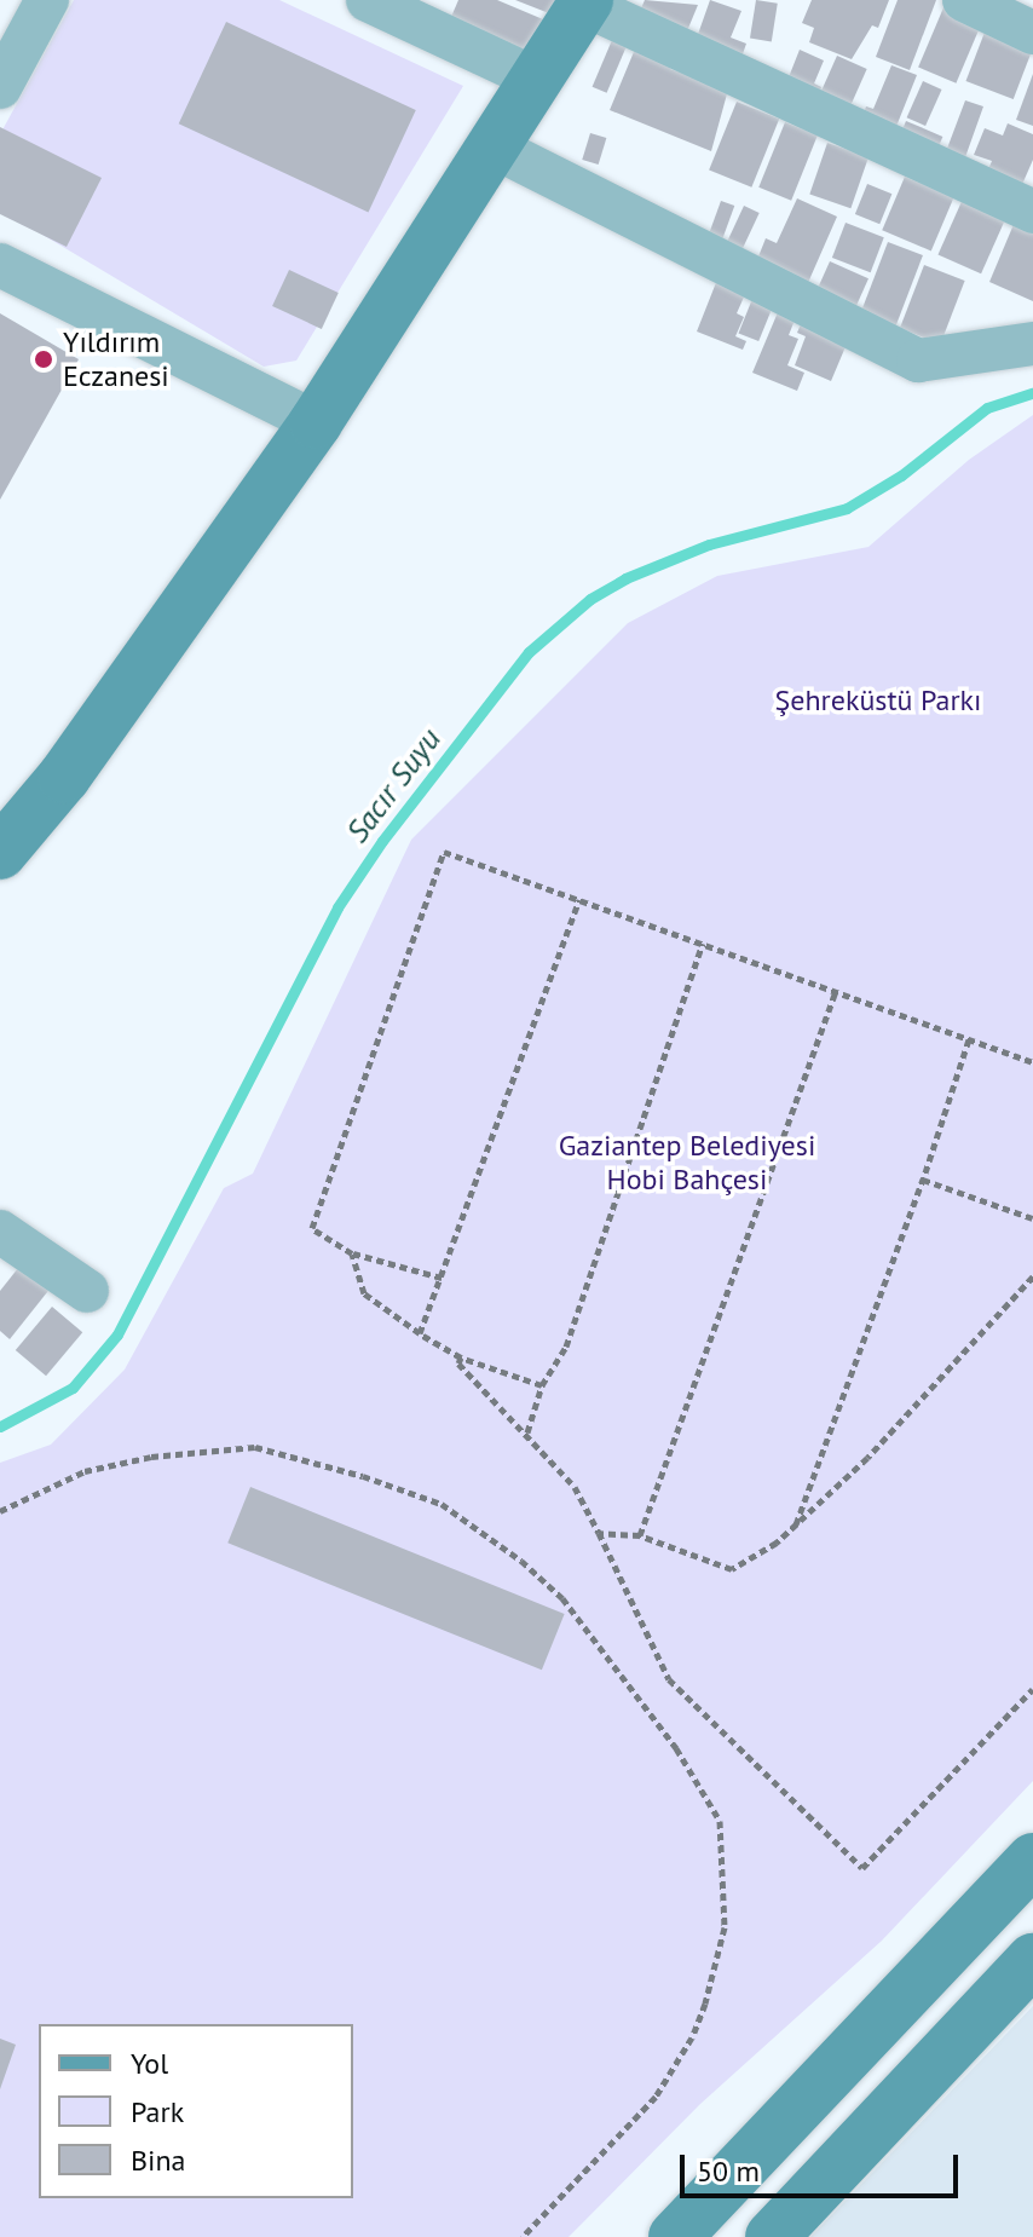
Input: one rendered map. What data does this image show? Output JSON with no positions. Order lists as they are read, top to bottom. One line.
{"water":["Sacır Suyu"],"parks":["Şehreküstü Parkı","Gaziantep Belediyesi Hobi Bahçesi"],"places":["Yıldırım Eczanesi"],"legend":["Yol","Park","Bina"],"scale_bar":"50 m"}
